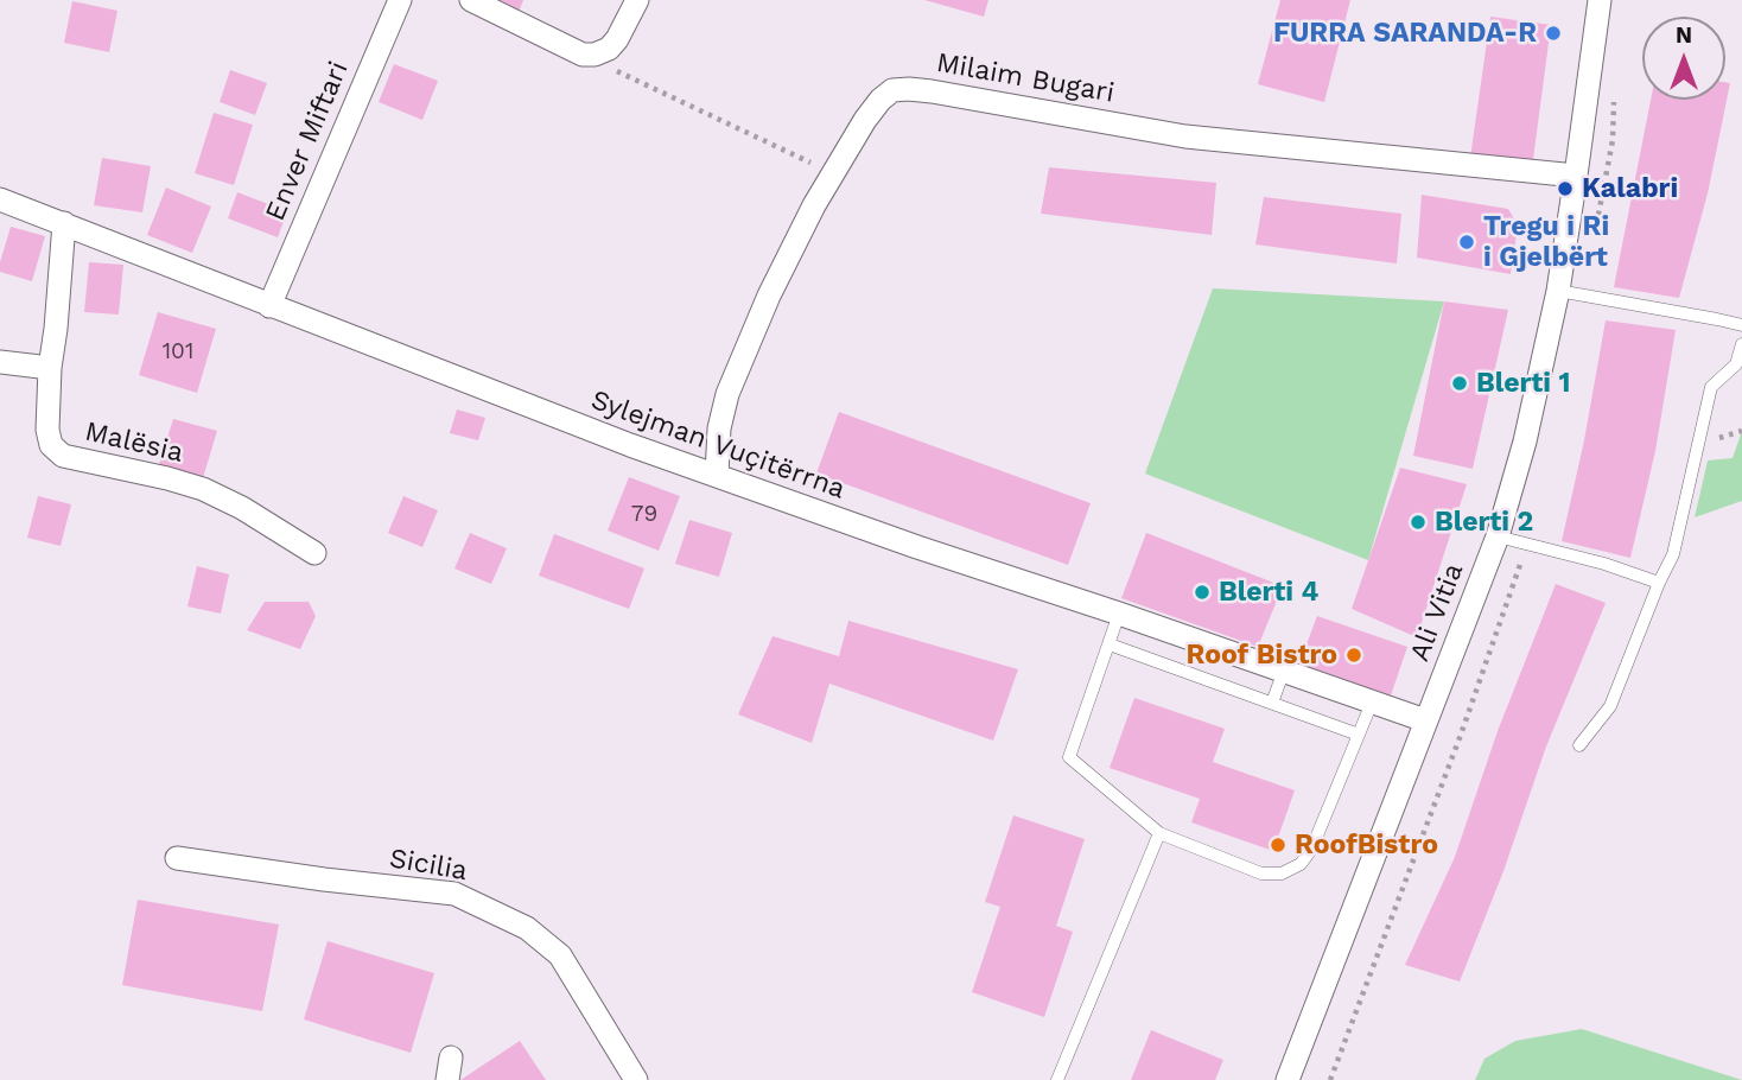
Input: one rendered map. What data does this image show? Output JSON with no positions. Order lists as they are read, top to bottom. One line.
{"streets":{"street":["Milaim Bugari","Enver Miftari","Malësia","Sylejman Vuçitërrna","Ali Vitia","Sicilia"]},"crossings":[["Milaim Bugari","Sylejman Vuçitërrna"],["Milaim Bugari","Ali Vitia"],["Enver Miftari","Sylejman Vuçitërrna"],["Malësia","Sylejman Vuçitërrna"],["Sylejman Vuçitërrna","Ali Vitia"]],"places":["FURRA SARANDA-R","Kalabri","Tregu i Ri i Gjelbërt","Blerti 1","Blerti 2","Blerti 4","Roof Bistro","RoofBistro"],"house_numbers":["101","79"],"north":"top"}
